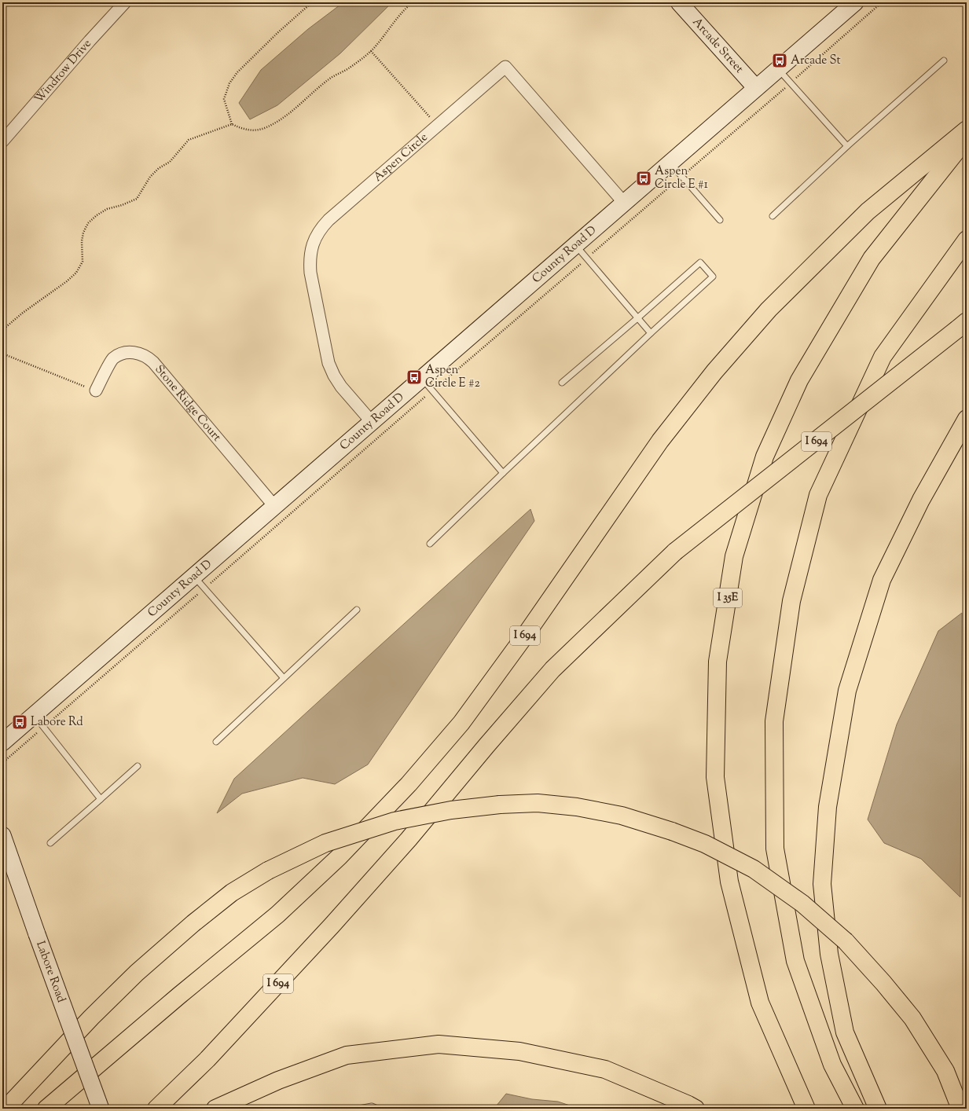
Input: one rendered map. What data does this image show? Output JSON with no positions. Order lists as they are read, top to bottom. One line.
{"streets":{"highway":["I 694","I 35E"],"street":["Arcade Street","Windrow Drive","Aspen Circle","County Road D","Stone Ridge Court","Labore Road"]},"crossings":[["Arcade Street","County Road D"],["Aspen Circle","County Road D"],["County Road D","Stone Ridge Court"]],"places":{"bus stop":["Arcade St","Aspen Circle E #1","Aspen Circle E #2","Labore Rd"]}}
